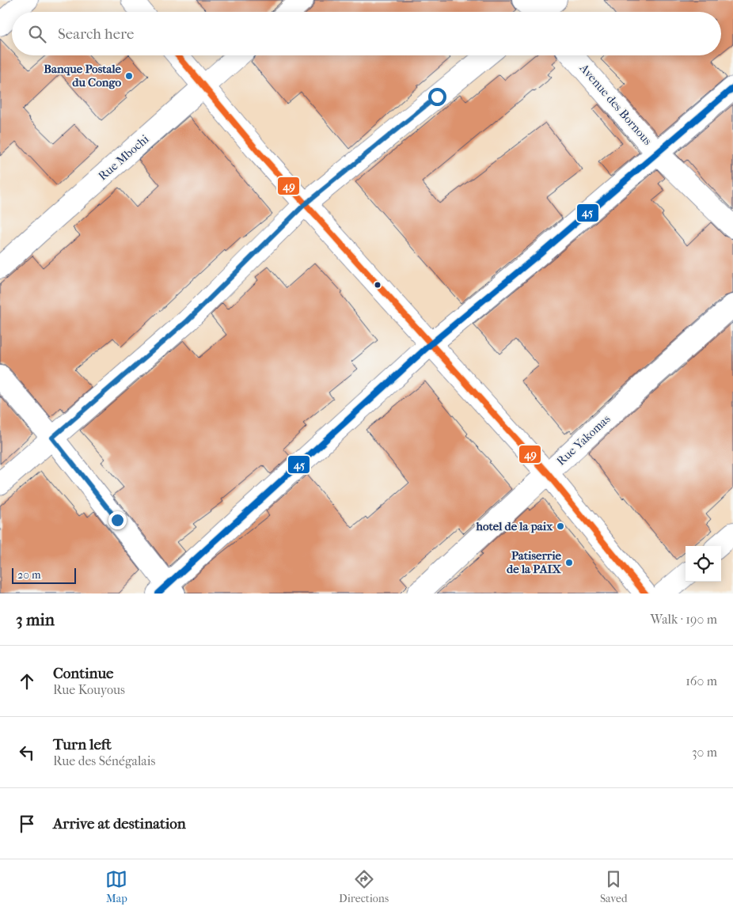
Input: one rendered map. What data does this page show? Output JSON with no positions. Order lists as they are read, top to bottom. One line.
{"streets":{"street":["Avenue des Bornous","Rue Mbochi","Rue Yakomas"]},"places":["Banque Postale du Congo","hotel de la paix","Patiserrie de la PAIX"],"lines":["transit line 49","transit line 45"],"scale_bar":"20 m","page":{"search":"Search here","scale":"20 m","heading":["3 min","Walk · 190 m"],"list":[["Continue","Rue Kouyous","160 m"],["Turn left","Rue des Sénégalais","30 m"],"Arrive at destination"],"nav":["Map","Directions","Saved"]}}
